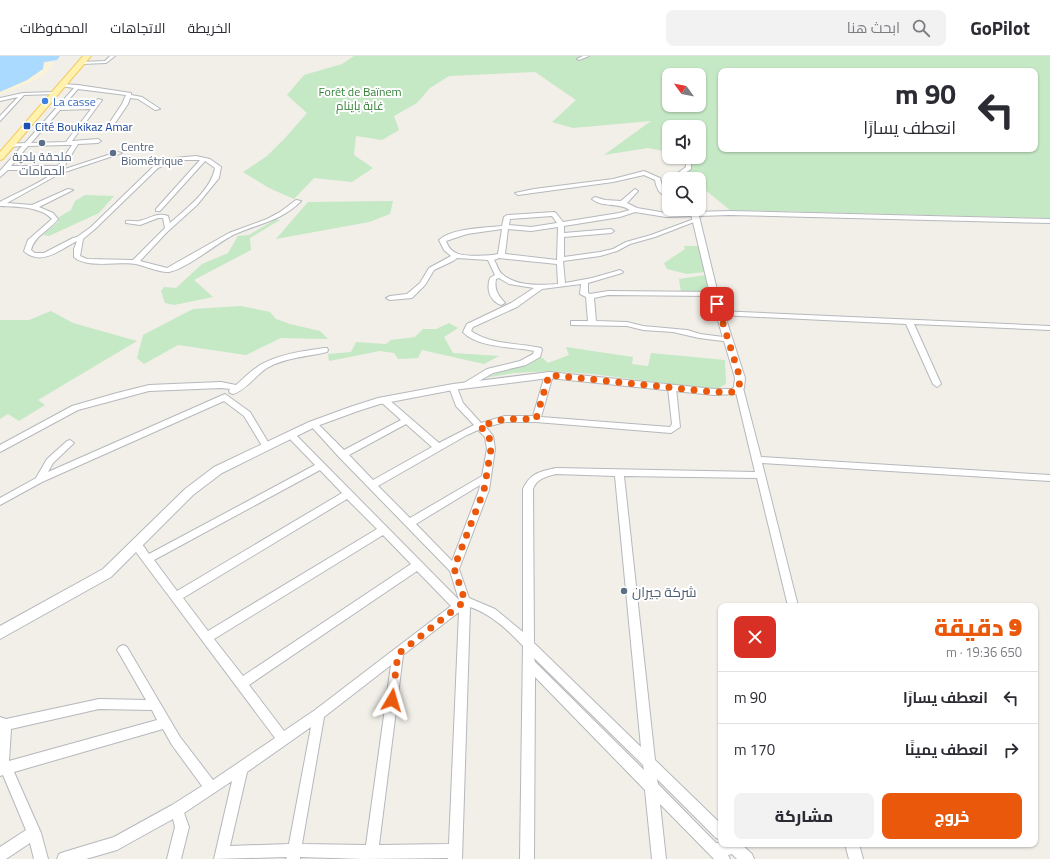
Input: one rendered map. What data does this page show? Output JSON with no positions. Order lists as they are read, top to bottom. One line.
{"parks":["Forêt de Baïnem غابة باينام"],"places":{"other":["La casse","ملحقة بلدية الحمامات","Centre Biométrique","شركة جيران"],"transit":["Cité Boukikaz Amar"]},"north":"top left","page":{"header":"GoPilot","search":"ابحث هنا","nav":["الخريطة","الاتجاهات","المحفوظات"],"turn":["90 m","انعطف يسارًا"],"heading":["9 دقيقة","650 m · 19:36"],"list":[{"name":"انعطف يسارًا","value":"90 m"},{"name":"انعطف يمينًا","value":"170 m"}],"buttons":["خروج","مشاركة"]}}
